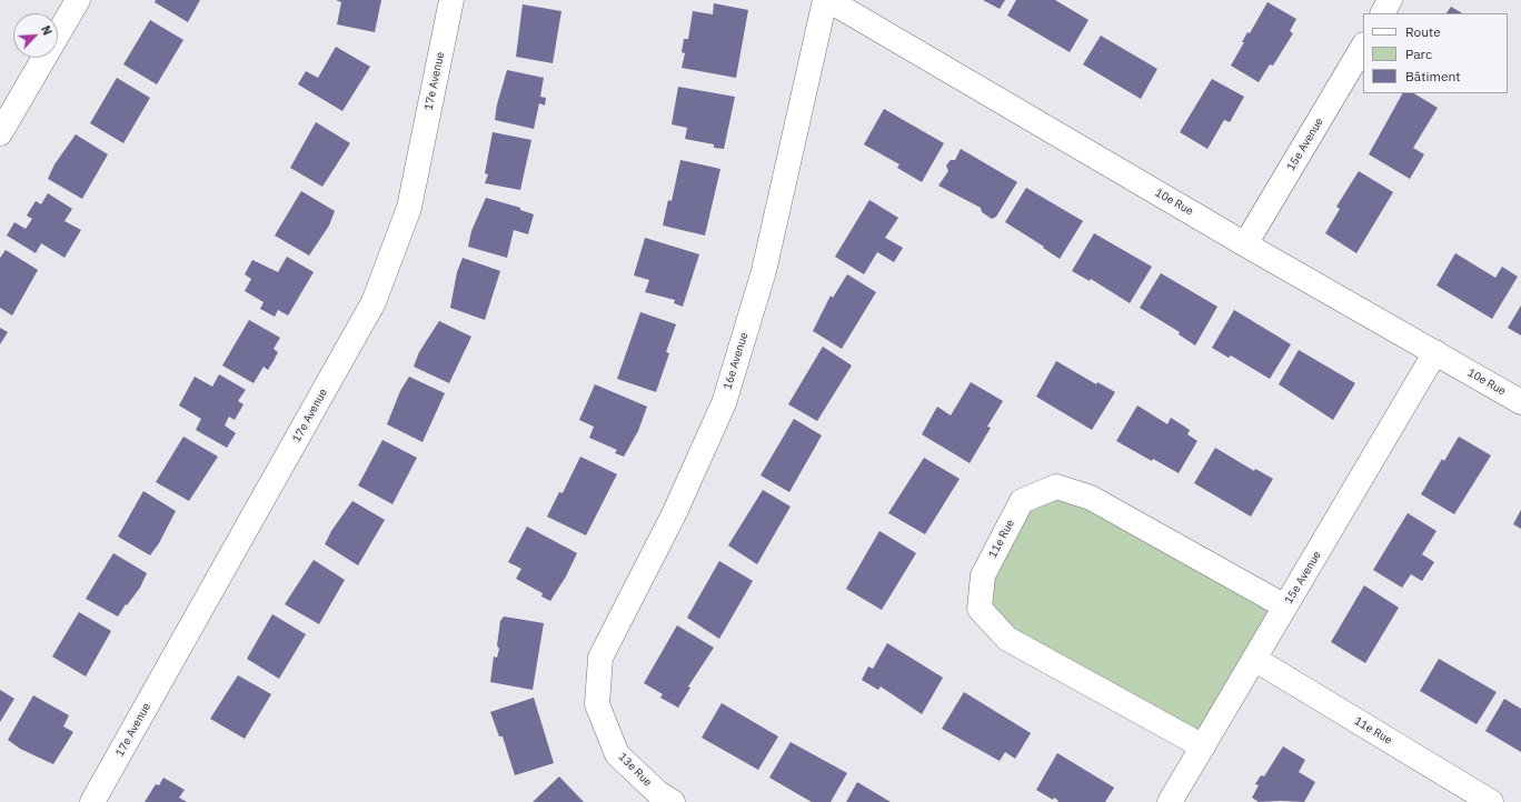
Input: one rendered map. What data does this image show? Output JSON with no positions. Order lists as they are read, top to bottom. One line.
{"streets":{"street":["17e Avenue","15e Avenue","10e Rue","16e Avenue","11e Rue","13e Rue"]},"crossings":[["15e Avenue","10e Rue"],["15e Avenue","11e Rue"],["10e Rue","16e Avenue"],["16e Avenue","13e Rue"]],"legend":["Route","Parc","Bâtiment"],"north":"top right"}
